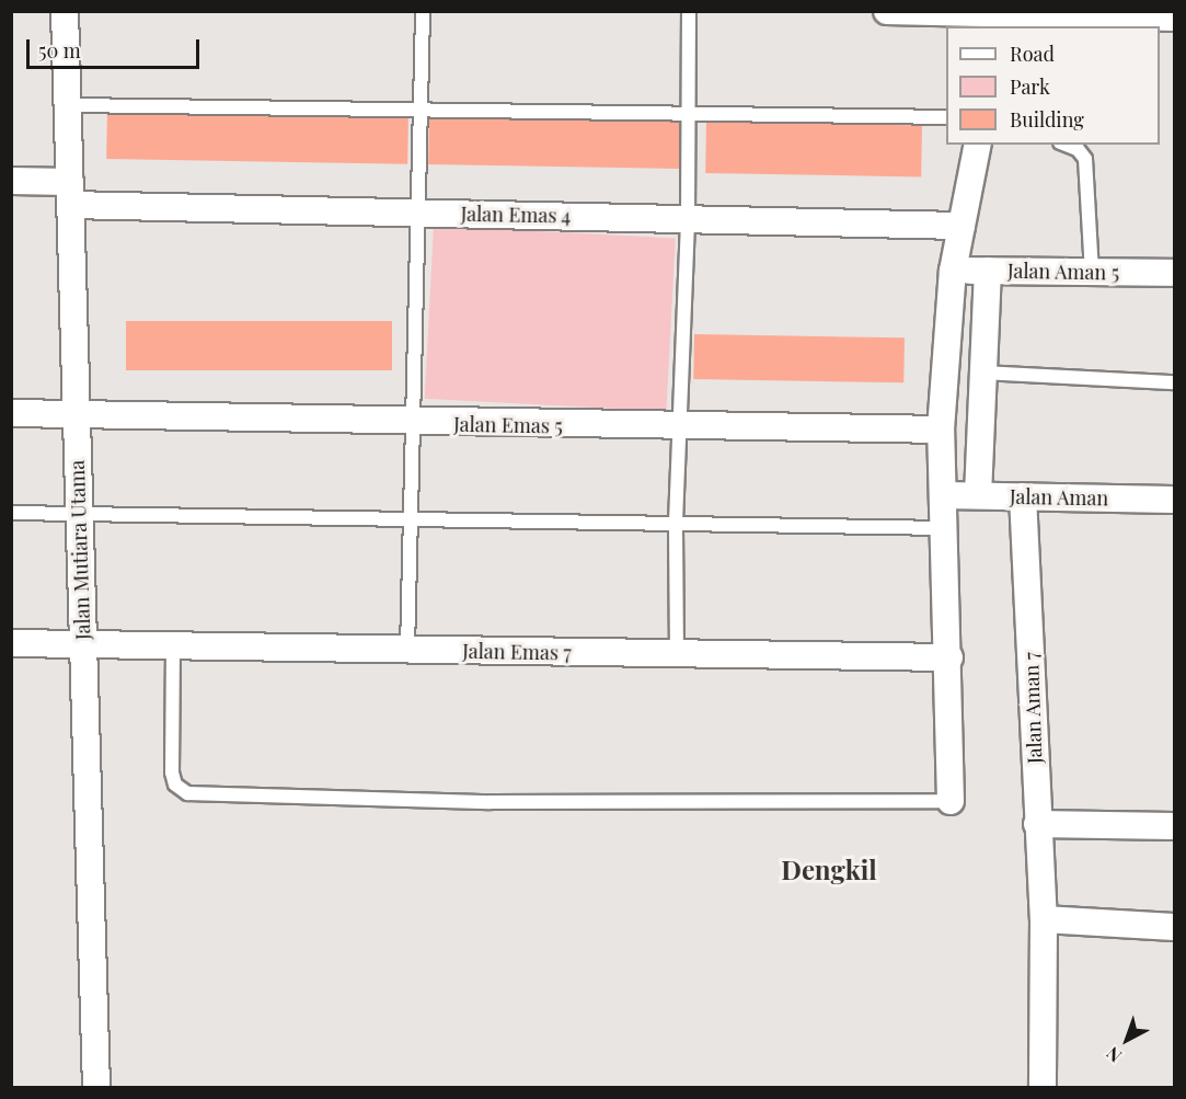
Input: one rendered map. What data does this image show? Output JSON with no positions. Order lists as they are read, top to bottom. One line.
{"streets":{"street":["Jalan Emas 4","Jalan Aman 5","Jalan Emas 5","Jalan Aman","Jalan Mutiara Utama","Jalan Emas 7","Jalan Aman 7"]},"crossings":[["Jalan Emas 4","Jalan Mutiara Utama"],["Jalan Emas 5","Jalan Mutiara Utama"],["Jalan Aman","Jalan Aman 7"],["Jalan Mutiara Utama","Jalan Emas 7"]],"districts":["Dengkil"],"legend":["Road","Park","Building"],"scale_bar":"50 m","north":"bottom left"}
